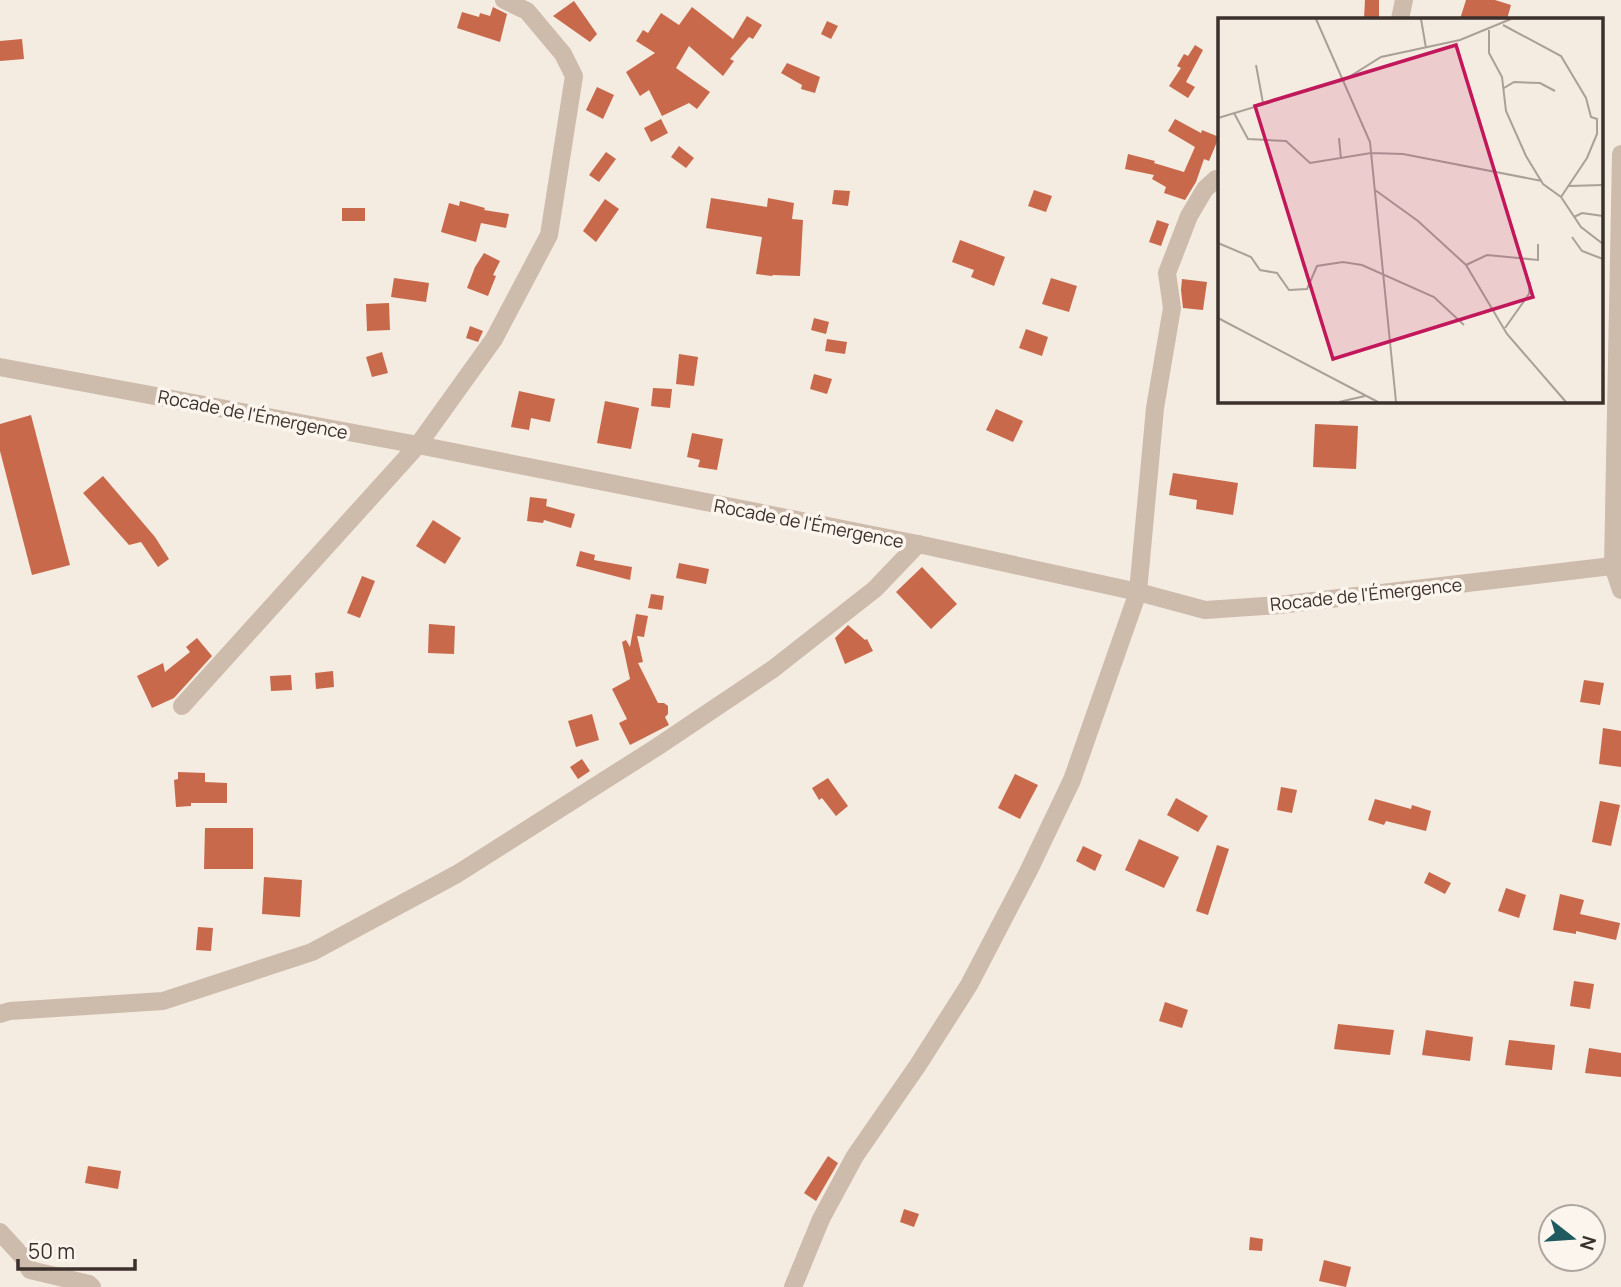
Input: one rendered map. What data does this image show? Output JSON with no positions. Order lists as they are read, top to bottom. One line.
{"streets":{"street":["Rocade de l'Émergence"]},"scale_bar":"50 m","north":"right"}
